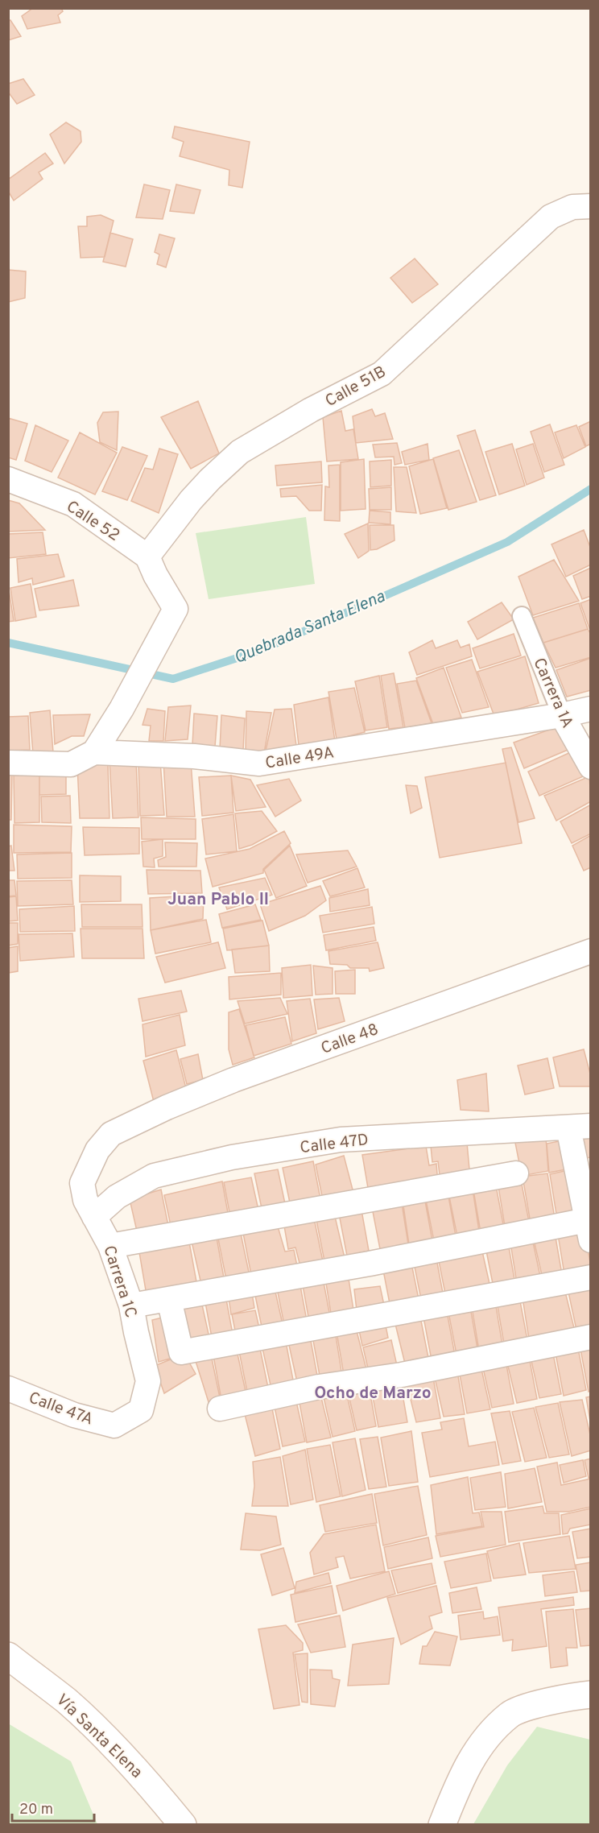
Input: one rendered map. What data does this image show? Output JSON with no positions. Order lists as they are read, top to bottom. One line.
{"streets":{"main road":["Vía Santa Elena"],"street":["Calle 51B","Calle 52","Carrera 1A","Calle 49A","Calle 48","Calle 47D","Carrera 1C","Calle 47A"]},"crossings":[["Calle 51B","Calle 52"],["Carrera 1A","Calle 49A"],["Calle 48","Carrera 1C"],["Calle 47D","Carrera 1C"],["Carrera 1C","Calle 47A"]],"districts":["Juan Pablo II","Ocho de Marzo"],"water":["Quebrada Santa Elena"],"scale_bar":"20 m"}
